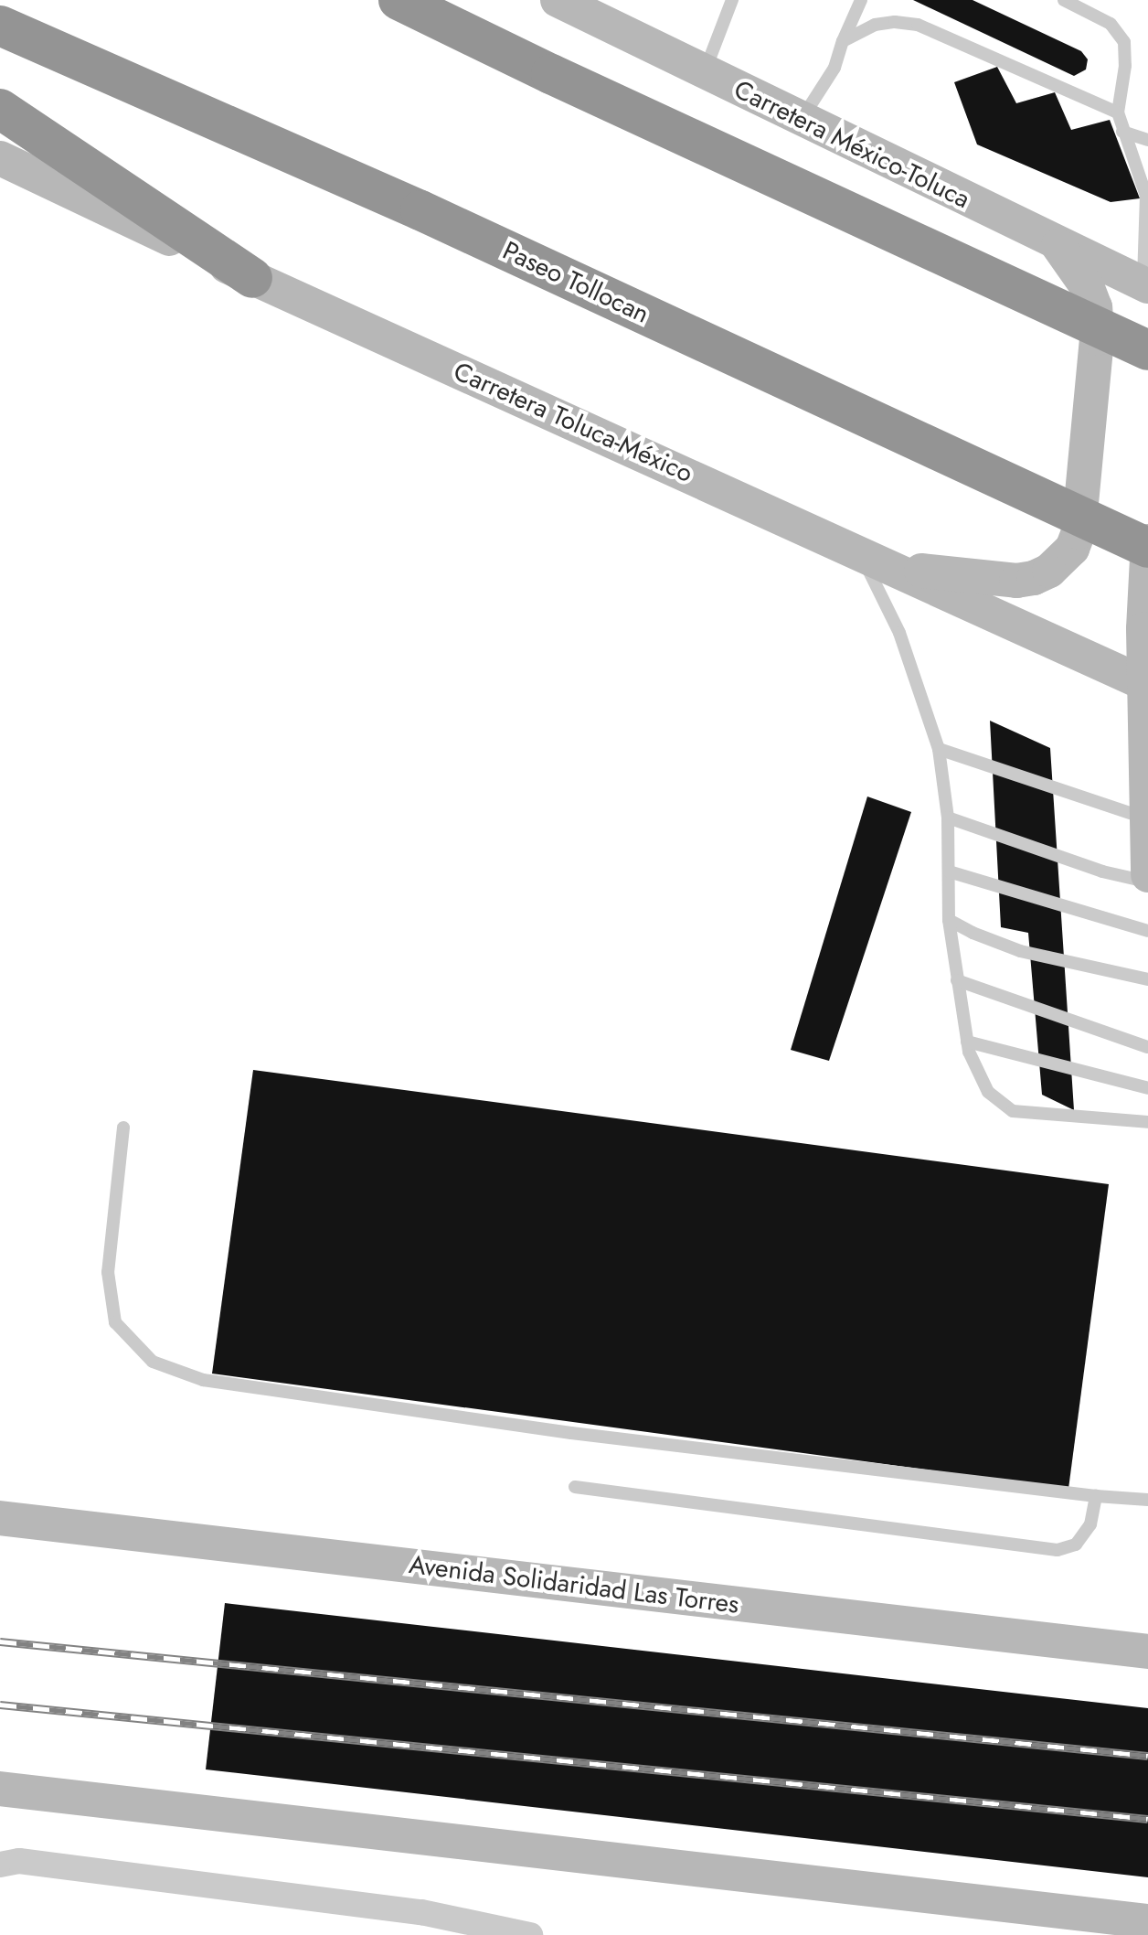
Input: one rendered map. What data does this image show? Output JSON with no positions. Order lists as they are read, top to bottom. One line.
{"streets":{"highway":["Paseo Tollocan"],"main road":["Carretera México-Toluca","Carretera Toluca-México","Avenida Solidaridad Las Torres"]}}
